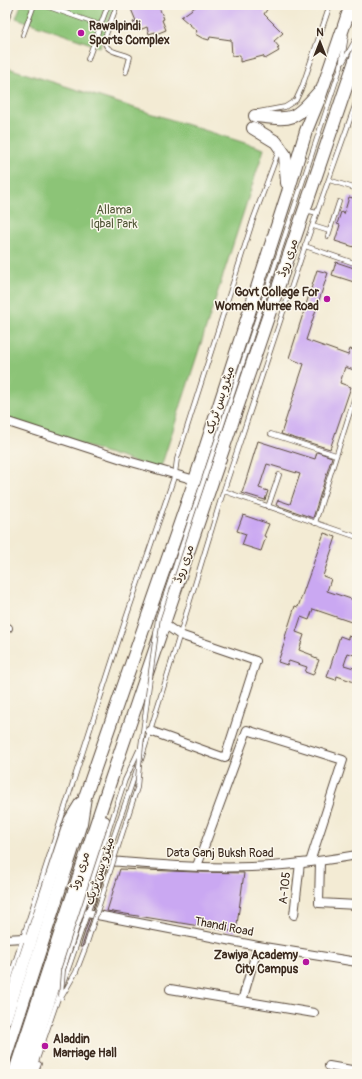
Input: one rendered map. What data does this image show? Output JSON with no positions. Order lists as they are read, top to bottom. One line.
{"streets":{"main road":["مری روڈ"],"street":["Data Ganj Buksh Road","A-105","Thandi Road"],"lane":["میٹرو بس ٹریک"]},"crossings":[["Data Ganj Buksh Road","A-105"]],"parks":["Allama Iqbal Park"],"places":["Rawalpindi Sports Complex","Govt College For Women Murree Road","Zawiya Academy City Campus","Aladdin Marriage Hall"],"north":"top"}
